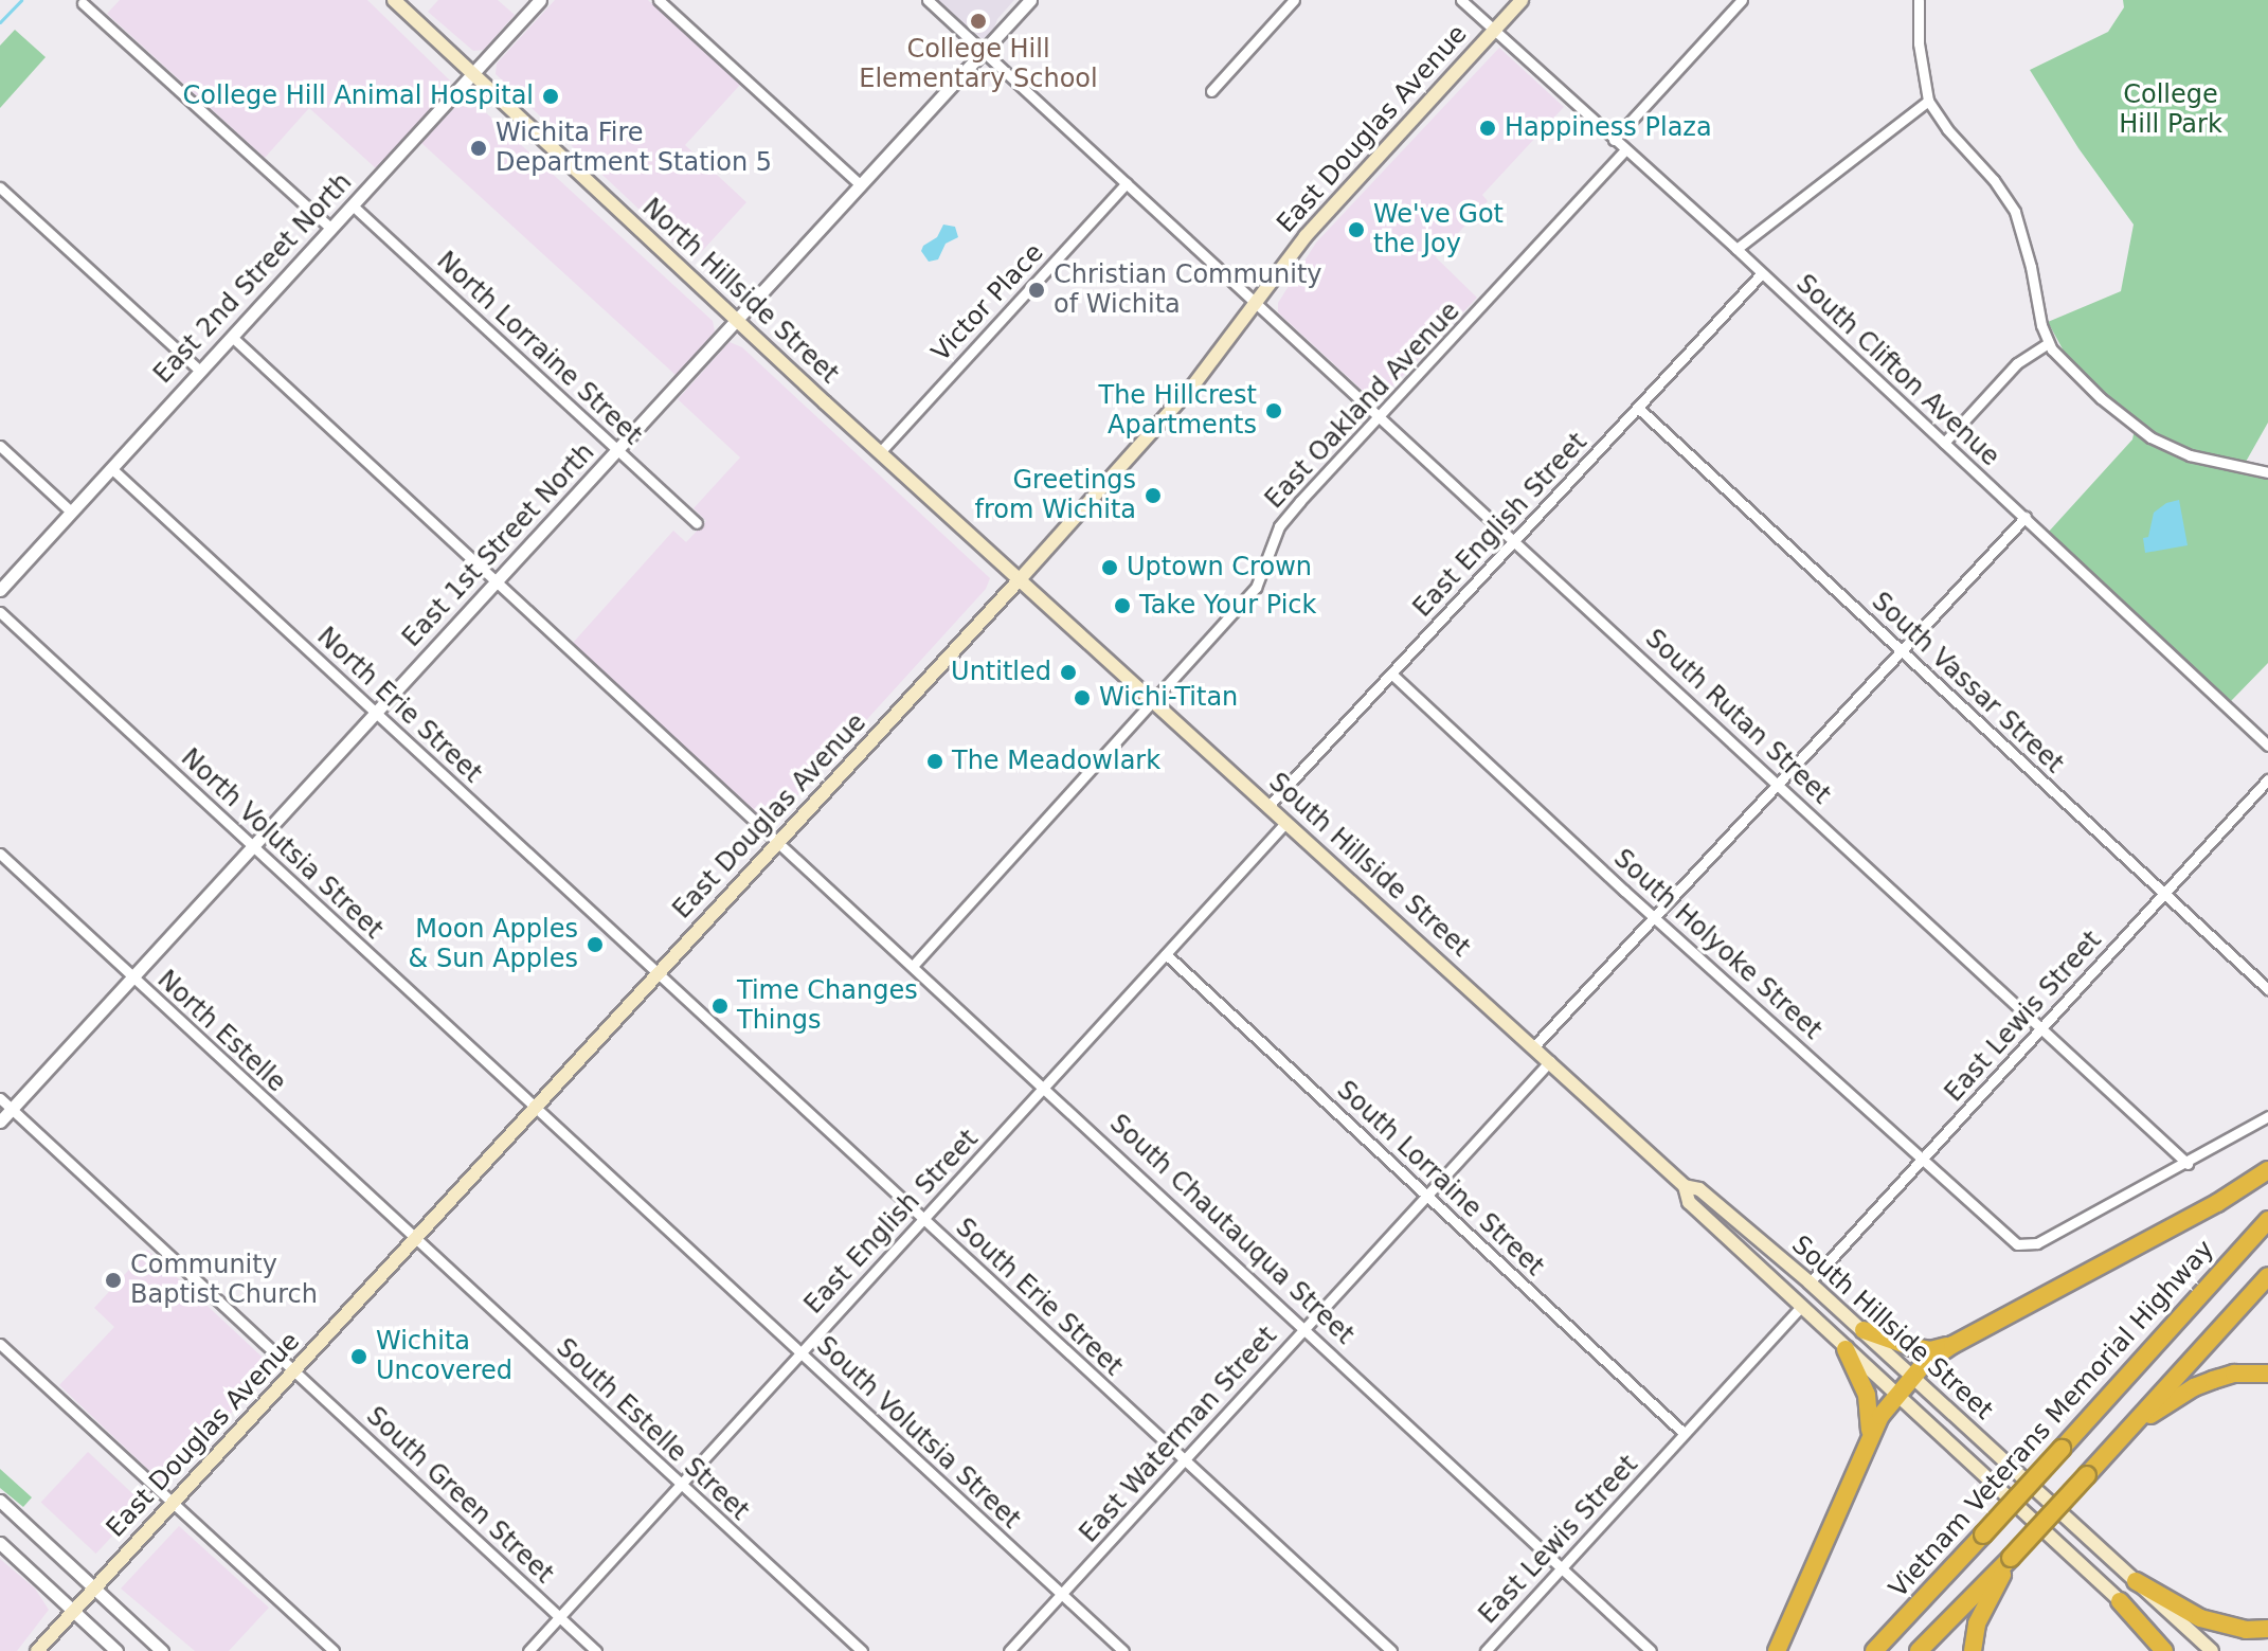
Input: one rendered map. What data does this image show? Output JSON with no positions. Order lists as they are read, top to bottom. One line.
{"streets":{"highway":["Vietnam Veterans Memorial Highway"],"main road":["East Douglas Avenue","North Hillside Street","South Hillside Street"],"street":["East 2nd Street North","Victor Place","North Lorraine Street","South Clifton Avenue","East Oakland Avenue","East English Street","East 1st Street North","South Vassar Street","North Erie Street","South Rutan Street","North Volutsia Street","South Holyoke Street","East Lewis Street","North Estelle","South Lorraine Street","South Chautauqua Street","South Erie Street","South Estelle Street","South Volutsia Street","East Waterman Street","South Green Street"]},"crossings":[["East Douglas Avenue","North Hillside Street"],["East Douglas Avenue","South Clifton Avenue"],["East Douglas Avenue","North Erie Street"],["East Douglas Avenue","South Rutan Street"],["East Douglas Avenue","North Volutsia Street"],["East Douglas Avenue","South Hillside Street"],["East Douglas Avenue","North Estelle"],["East Douglas Avenue","South Chautauqua Street"],["East Douglas Avenue","South Erie Street"],["East Douglas Avenue","South Estelle Street"],["East Douglas Avenue","South Volutsia Street"],["East Douglas Avenue","South Green Street"],["East 2nd Street North","North Hillside Street"],["East 2nd Street North","North Lorraine Street"],["East 2nd Street North","North Erie Street"],["East 2nd Street North","South Chautauqua Street"],["North Hillside Street","Victor Place"],["North Hillside Street","East 1st Street North"],["North Hillside Street","South Hillside Street"],["Victor Place","South Rutan Street"],["North Lorraine Street","East 1st Street North"],["South Clifton Avenue","East Oakland Avenue"],["South Clifton Avenue","East English Street"],["East Oakland Avenue","South Rutan Street"],["East Oakland Avenue","South Hillside Street"],["East Oakland Avenue","South Chautauqua Street"],["East English Street","South Vassar Street"],["East English Street","South Rutan Street"],["East English Street","South Hillside Street"],["East English Street","South Holyoke Street"],["East English Street","South Lorraine Street"],["East English Street","South Chautauqua Street"],["East English Street","South Erie Street"],["East English Street","South Estelle Street"],["East English Street","South Volutsia Street"],["East English Street","South Green Street"],["East 1st Street North","North Erie Street"],["East 1st Street North","South Rutan Street"],["East 1st Street North","North Volutsia Street"],["East 1st Street North","North Estelle"],["East 1st Street North","South Chautauqua Street"],["East 1st Street North","South Green Street"],["South Vassar Street","East Lewis Street"],["North Erie Street","South Erie Street"],["South Rutan Street","South Holyoke Street"],["South Rutan Street","East Lewis Street"],["North Volutsia Street","South Volutsia Street"],["South Hillside Street","East Lewis Street"],["South Hillside Street","East Waterman Street"],["South Holyoke Street","East Lewis Street"],["East Lewis Street","South Lorraine Street"],["East Lewis Street","South Chautauqua Street"],["North Estelle","South Estelle Street"],["South Lorraine Street","East Waterman Street"],["South Chautauqua Street","East Waterman Street"],["South Erie Street","East Waterman Street"],["South Volutsia Street","East Waterman Street"]],"parks":["College Hill Park"],"places":["College Hill Elementary School","College Hill Animal Hospital","Happiness Plaza","Wichita Fire Department Station 5","We've Got the Joy","Christian Community of Wichita","The Hillcrest Apartments","Greetings from Wichita","Uptown Crown","Take Your Pick","Untitled","Wichi-Titan","The Meadowlark","Moon Apples & Sun Apples","Time Changes Things","Community Baptist Church","Wichita Uncovered"]}
